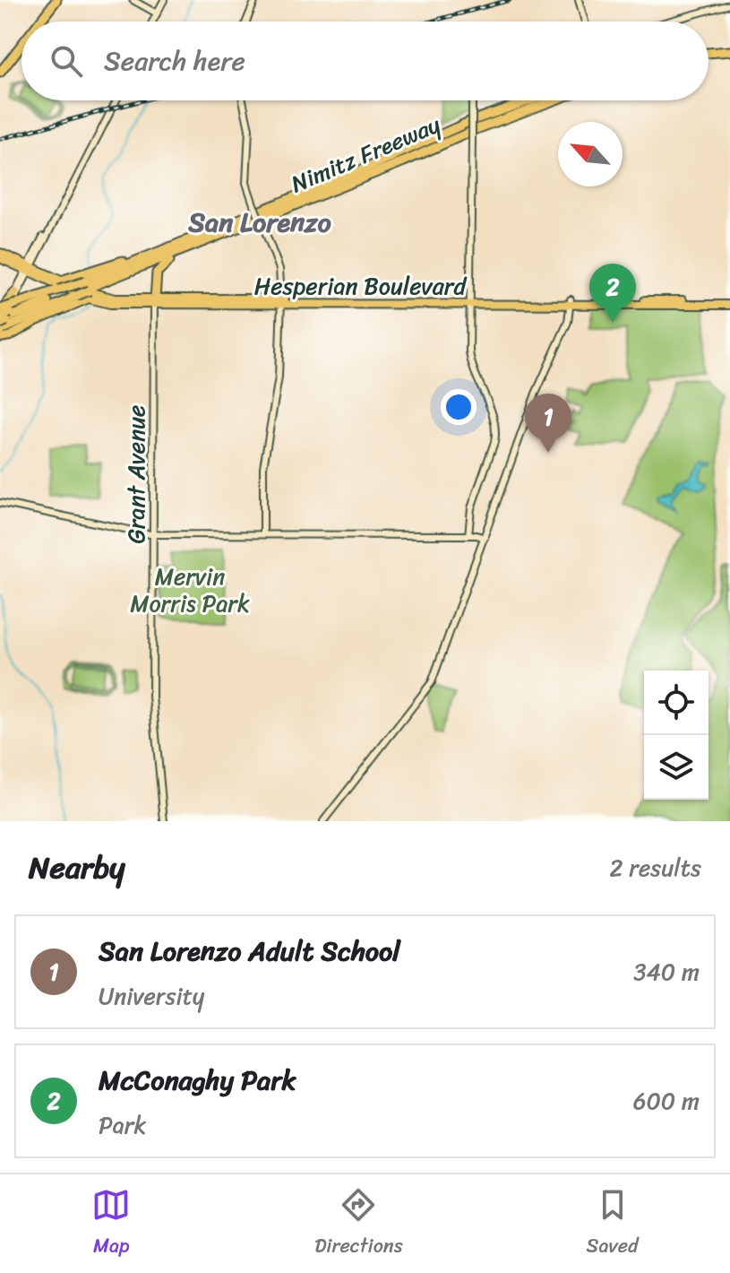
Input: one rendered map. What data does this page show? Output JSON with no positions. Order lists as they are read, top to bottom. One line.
{"streets":{"highway":["Nimitz Freeway"],"main road":["Hesperian Boulevard"],"street":["Grant Avenue"]},"crossings":[["Nimitz Freeway","Hesperian Boulevard"],["Hesperian Boulevard","Grant Avenue"]],"districts":["San Lorenzo"],"parks":["Mervin Morris Park"],"north":"top left","page":{"search":"Search here","pins":["2","1"],"heading":["Nearby","2 results"],"list":[{"mark":"1","name":"San Lorenzo Adult School","note":"University","value":"340 m"},{"mark":"2","name":"McConaghy Park","note":"Park","value":"600 m"}],"nav":["Map","Directions","Saved"]}}
